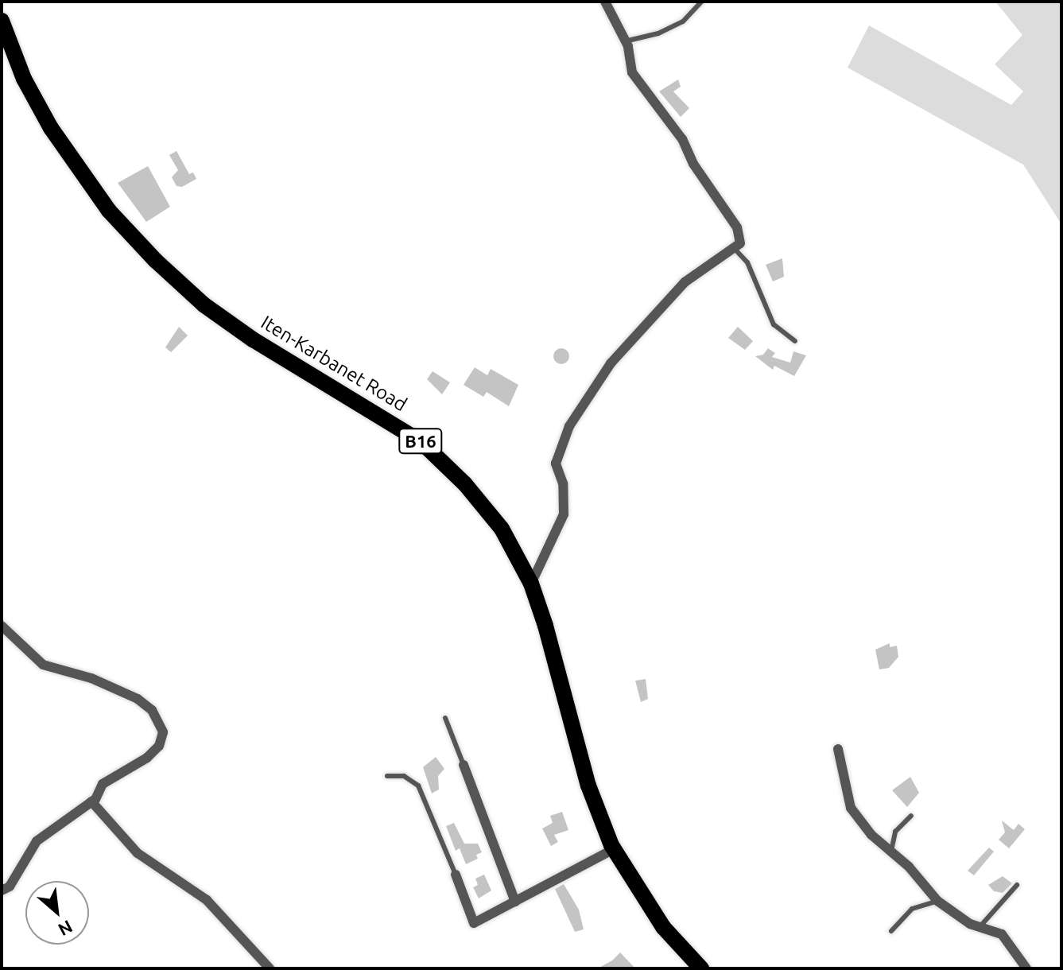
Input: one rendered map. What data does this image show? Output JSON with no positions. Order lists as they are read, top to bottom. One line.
{"streets":{"main road":["Iten-Karbanet Road","B16"]},"north":"bottom right"}
